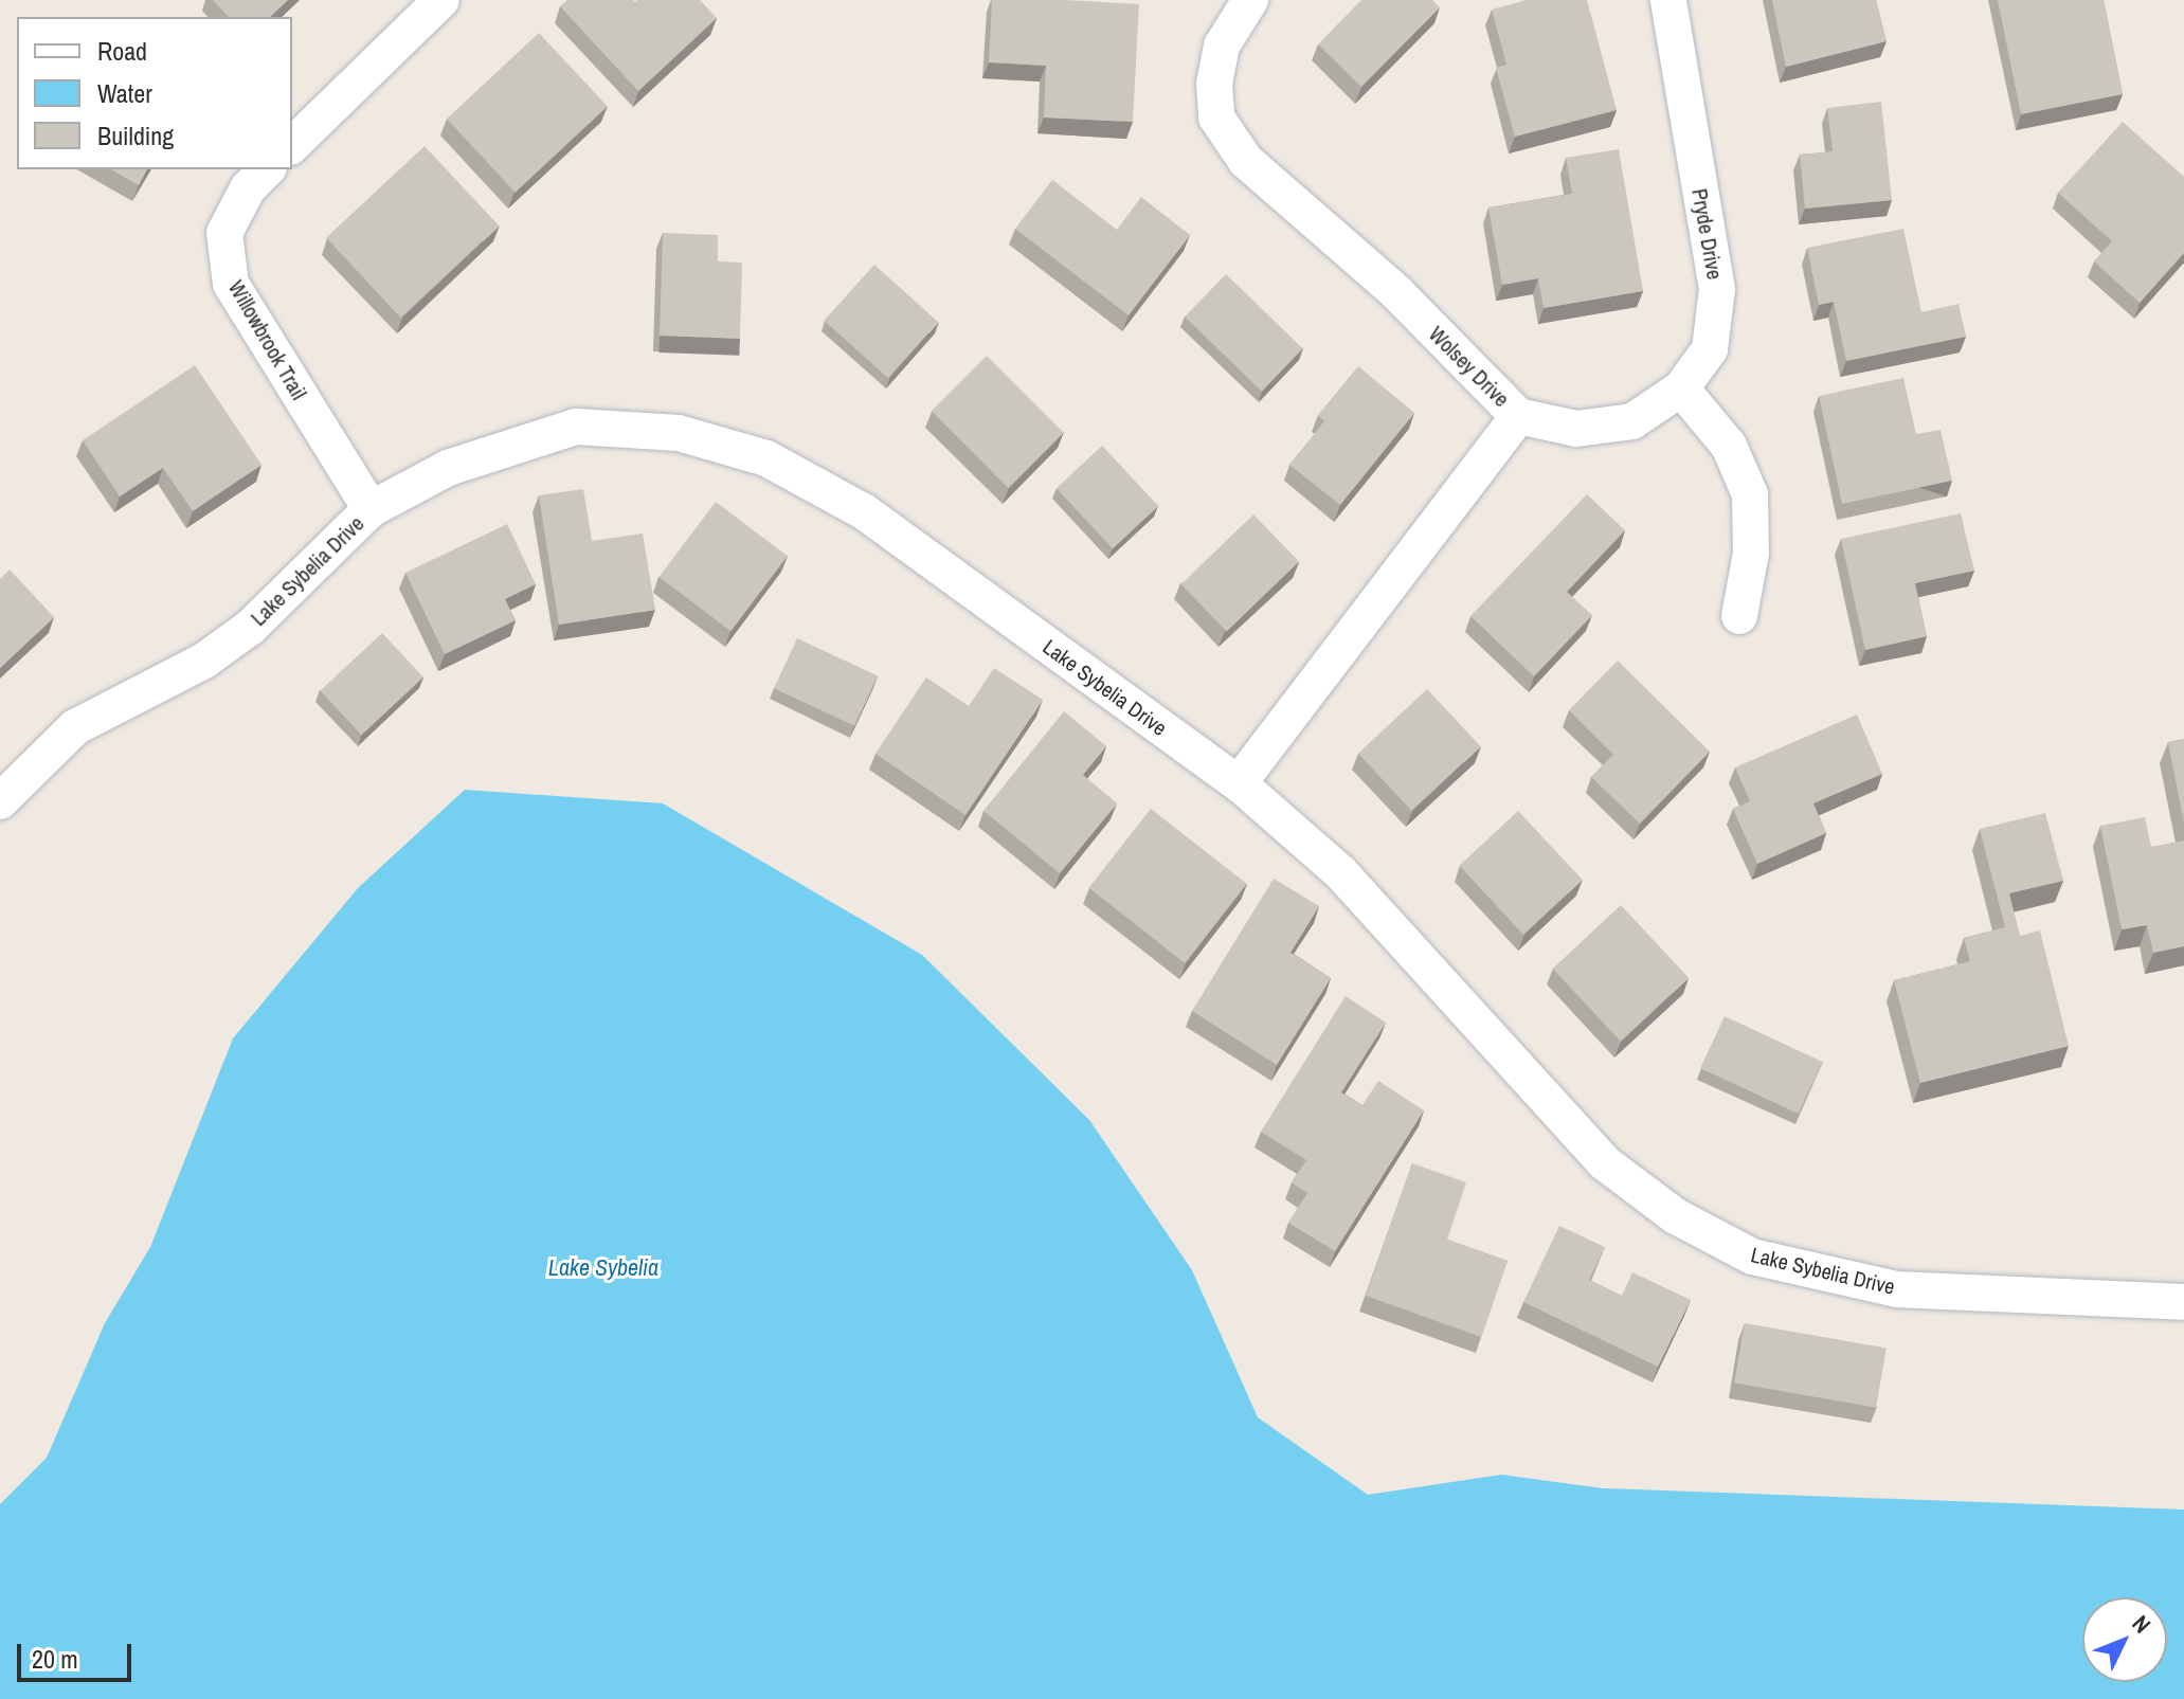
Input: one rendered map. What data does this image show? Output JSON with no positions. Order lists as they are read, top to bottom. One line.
{"streets":{"street":["Pryde Drive","Willowbrook Trail","Wolsey Drive","Lake Sybelia Drive"]},"crossings":[["Pryde Drive","Wolsey Drive"],["Willowbrook Trail","Lake Sybelia Drive"],["Wolsey Drive","Lake Sybelia Drive"]],"water":["Lake Sybelia"],"legend":["Road","Water","Building"],"scale_bar":"20 m","north":"top right"}
